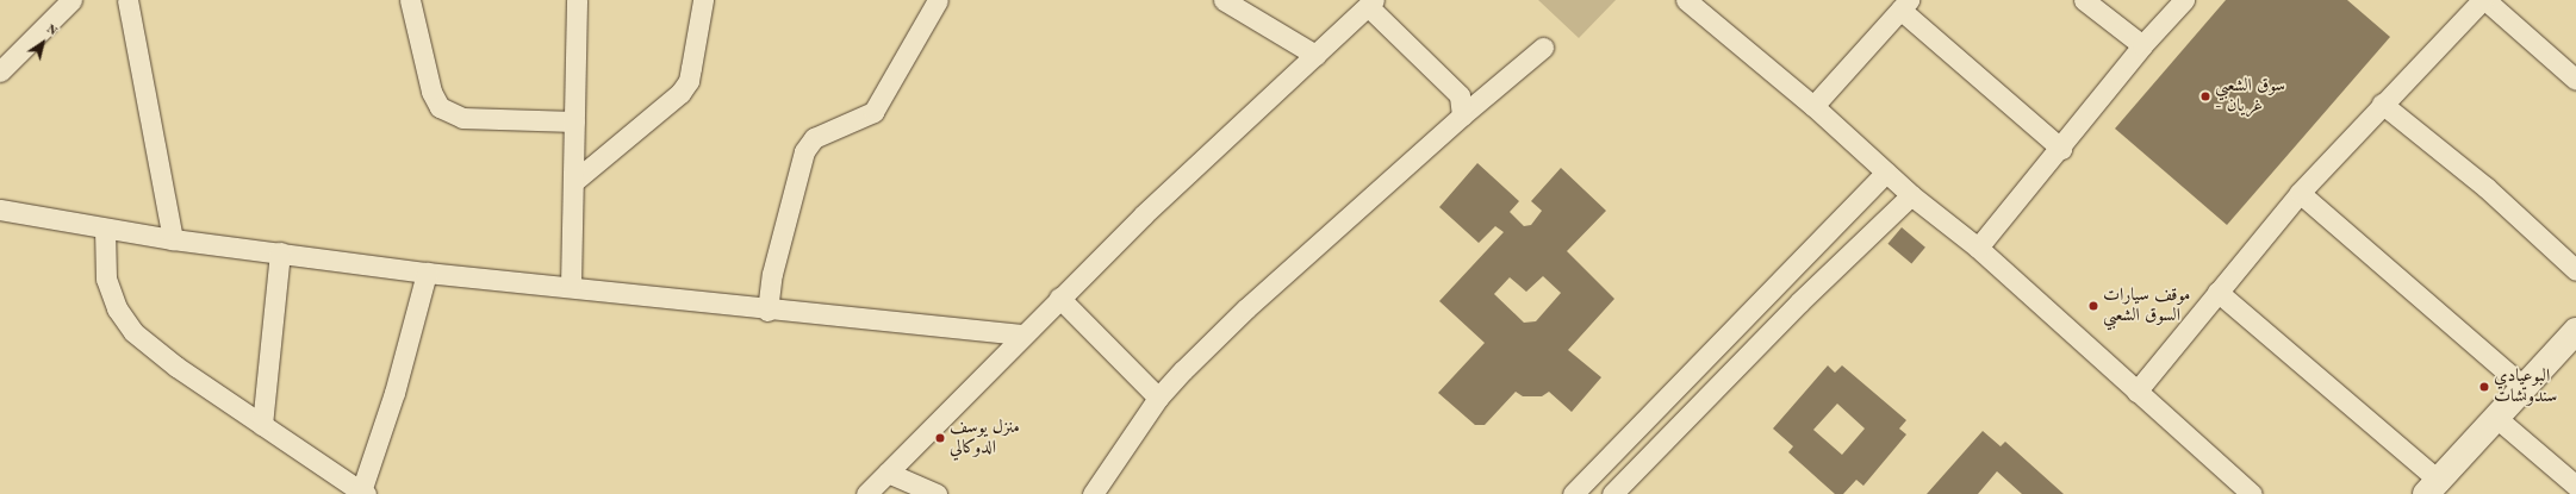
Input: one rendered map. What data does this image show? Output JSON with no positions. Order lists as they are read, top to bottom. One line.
{"places":["سوق الشعبي - غريان","موقف سيارات السوق الشعبي","البوعيادي سندوتشات","منزل يوسف الدوكالي"],"north":"top right"}
